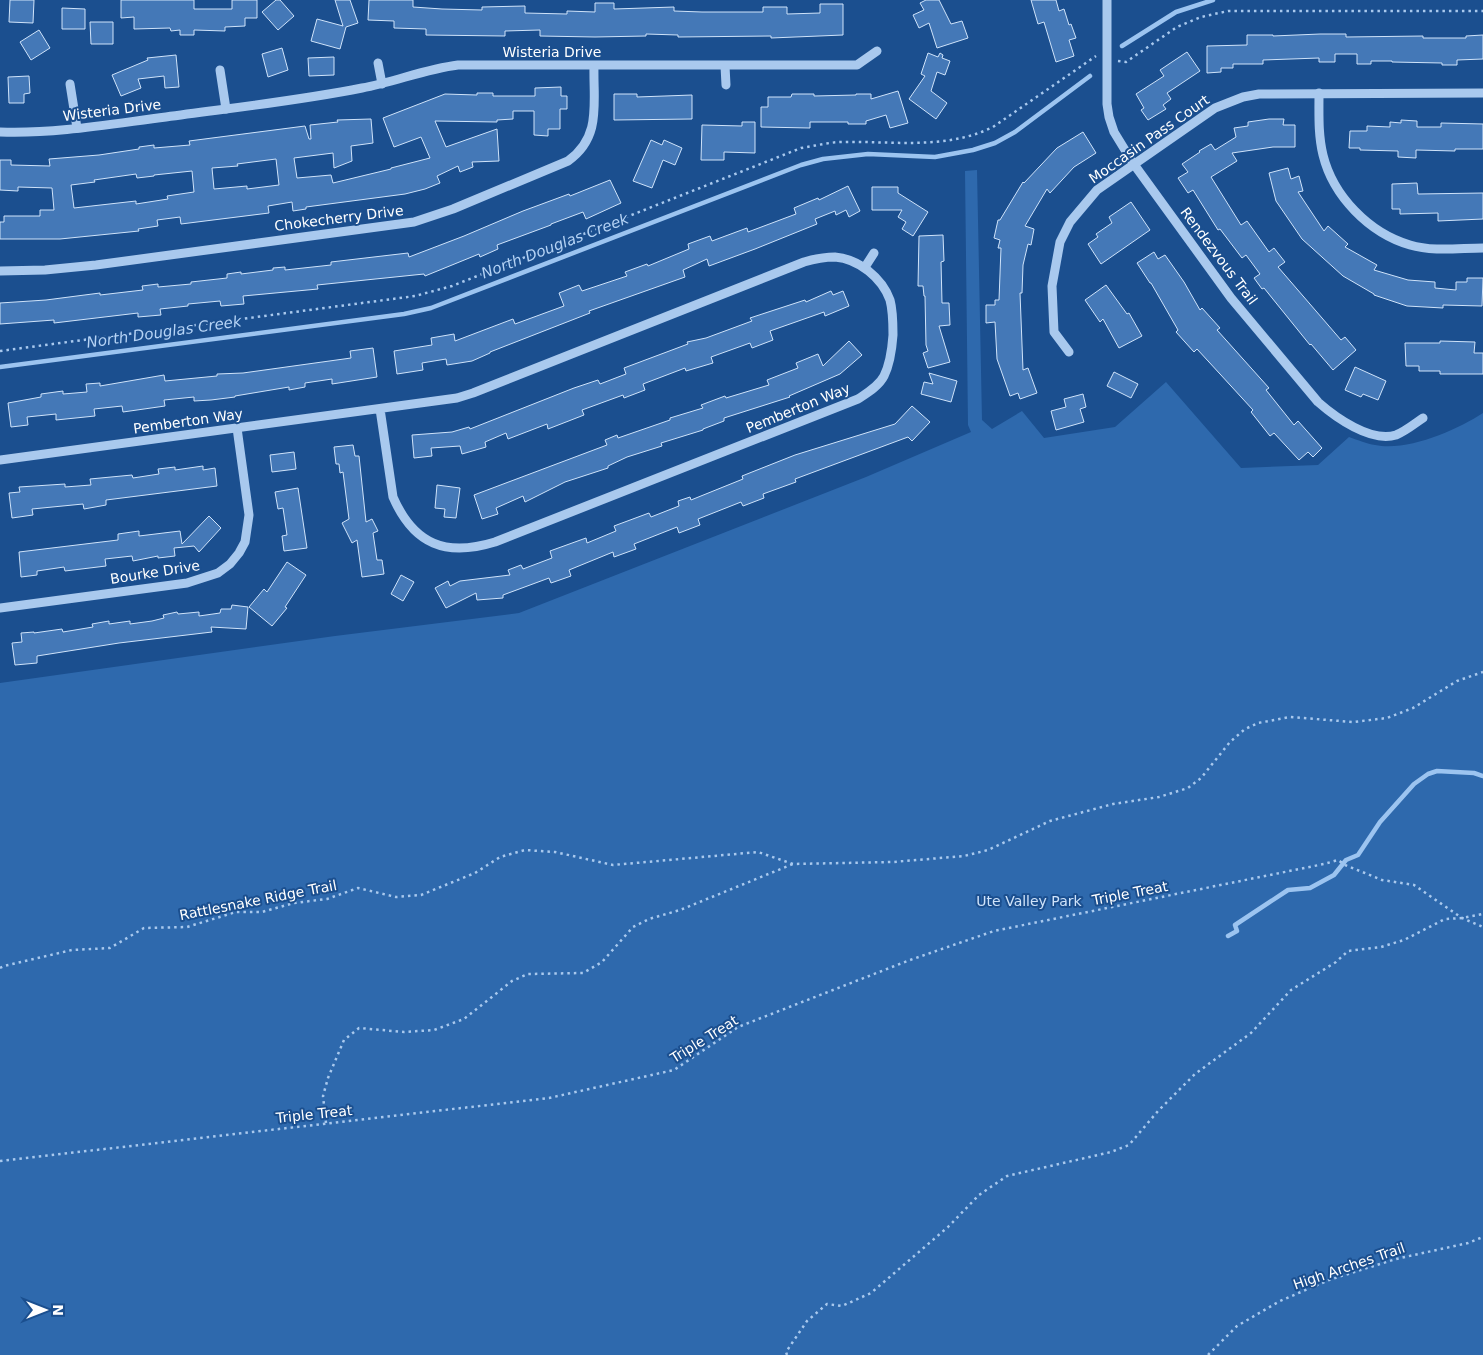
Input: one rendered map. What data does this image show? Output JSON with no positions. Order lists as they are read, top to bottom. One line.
{"streets":{"street":["Wisteria Drive","Moccasin Pass Court","Chokecherry Drive","Rendezvous Trail","Pemberton Way","Bourke Drive"],"path":["Triple Treat","Rattlesnake Ridge Trail","High Arches Trail"]},"crossings":[["Wisteria Drive","Chokecherry Drive"],["Moccasin Pass Court","Rendezvous Trail"],["Pemberton Way","Bourke Drive"]],"water":["North Douglas Creek"],"parks":["Ute Valley Park"],"north":"right"}
